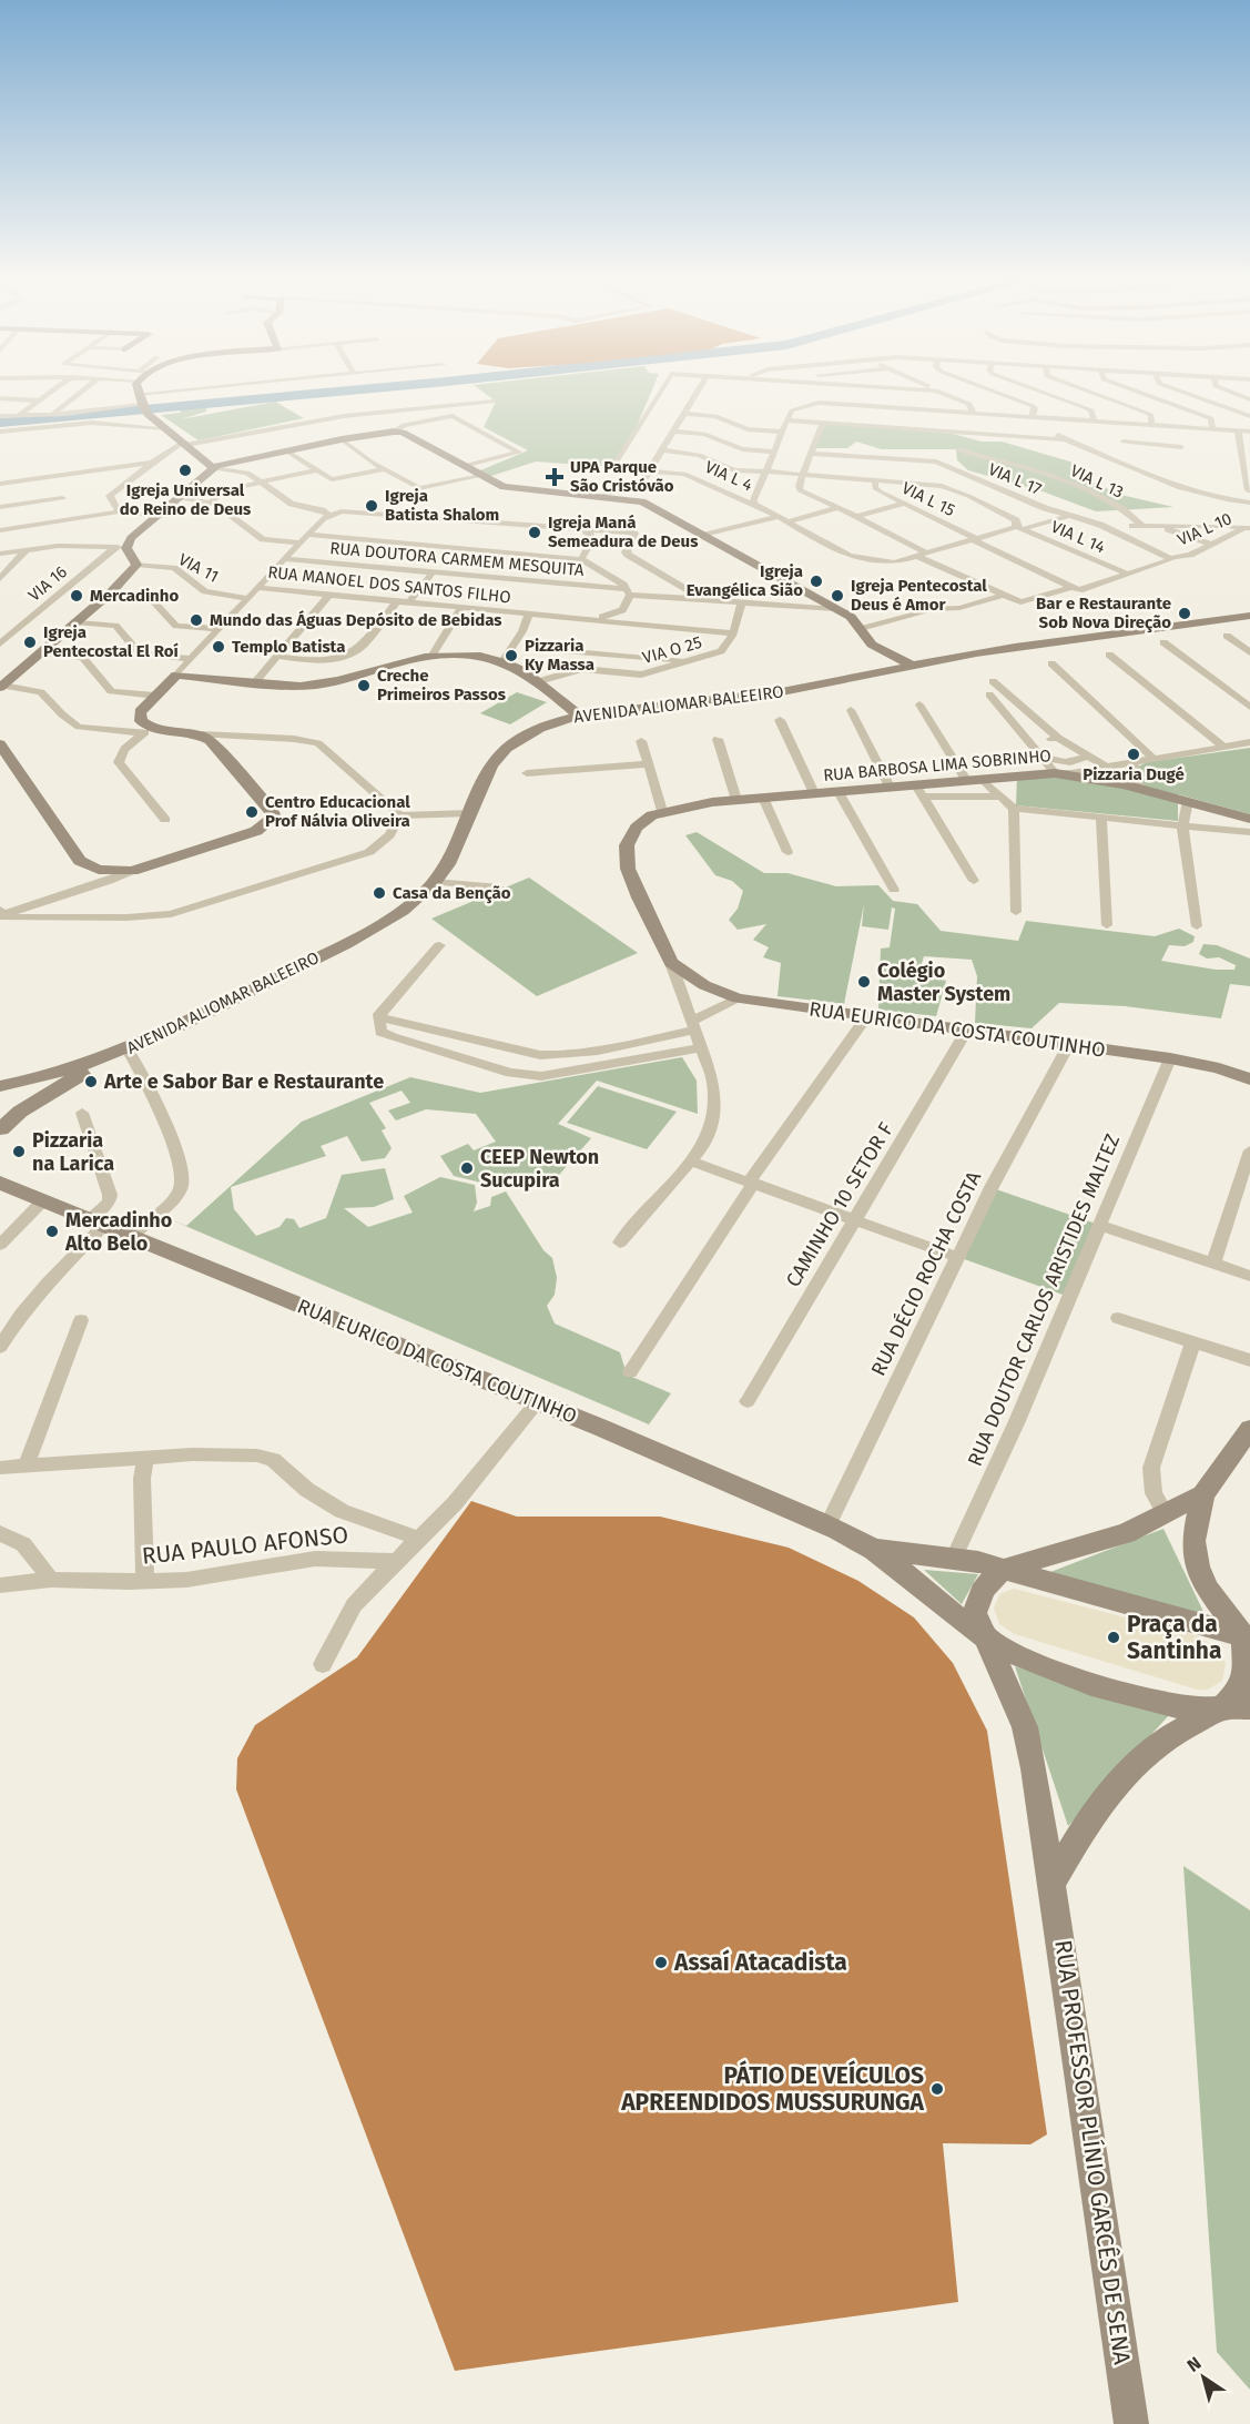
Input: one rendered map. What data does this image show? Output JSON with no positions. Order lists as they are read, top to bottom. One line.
{"streets":{"street":["VIA L 4","VIA L 17","VIA L 13","VIA L 15","VIA L 10","VIA L 14","RUA DOUTORA CARMEM MESQUITA","VIA 11","VIA 16","RUA MANOEL DOS SANTOS FILHO","VIA O 25","AVENIDA ALIOMAR BALEEIRO","RUA BARBOSA LIMA SOBRINHO","RUA EURICO DA COSTA COUTINHO","CAMINHO 10 SETOR F","RUA DÉCIO ROCHA COSTA","RUA DOUTOR CARLOS ARISTIDES MALTEZ","RUA PAULO AFONSO","RUA PROFESSOR PLÍNIO GARCÊS DE SENA"]},"crossings":[["VIA L 4","VIA L 15"],["VIA L 4","VIA L 14"],["VIA L 17","VIA L 13"],["VIA L 17","VIA L 10"],["VIA L 10","VIA L 14"],["RUA DOUTORA CARMEM MESQUITA","RUA MANOEL DOS SANTOS FILHO"],["RUA MANOEL DOS SANTOS FILHO","VIA O 25"],["RUA EURICO DA COSTA COUTINHO","CAMINHO 10 SETOR F"],["RUA EURICO DA COSTA COUTINHO","RUA DÉCIO ROCHA COSTA"],["RUA EURICO DA COSTA COUTINHO","RUA DOUTOR CARLOS ARISTIDES MALTEZ"],["RUA EURICO DA COSTA COUTINHO","RUA PROFESSOR PLÍNIO GARCÊS DE SENA"]],"places":{"other":["Igreja Universal do Reino de Deus","Igreja Batista Shalom","Igreja Maná Semeadura de Deus","Igreja Evangélica Sião","Mercadinho","Igreja Pentecostal Deus é Amor","Bar e Restaurante Sob Nova Direção","Mundo das Águas Depósito de Bebidas","Igreja Pentecostal El Roí","Templo Batista","Pizzaria Ky Massa","Creche Primeiros Passos","Pizzaria Dugé","Centro Educacional Prof Nálvia Oliveira","Casa da Benção","Colégio Master System","Arte e Sabor Bar e Restaurante","Pizzaria na Larica","CEEP Newton Sucupira","Mercadinho Alto Belo","Praça da Santinha","Assaí Atacadista","PÁTIO DE VEÍCULOS APREENDIDOS MUSSURUNGA"],"health":["UPA Parque São Cristóvão"]},"north":"top left"}
